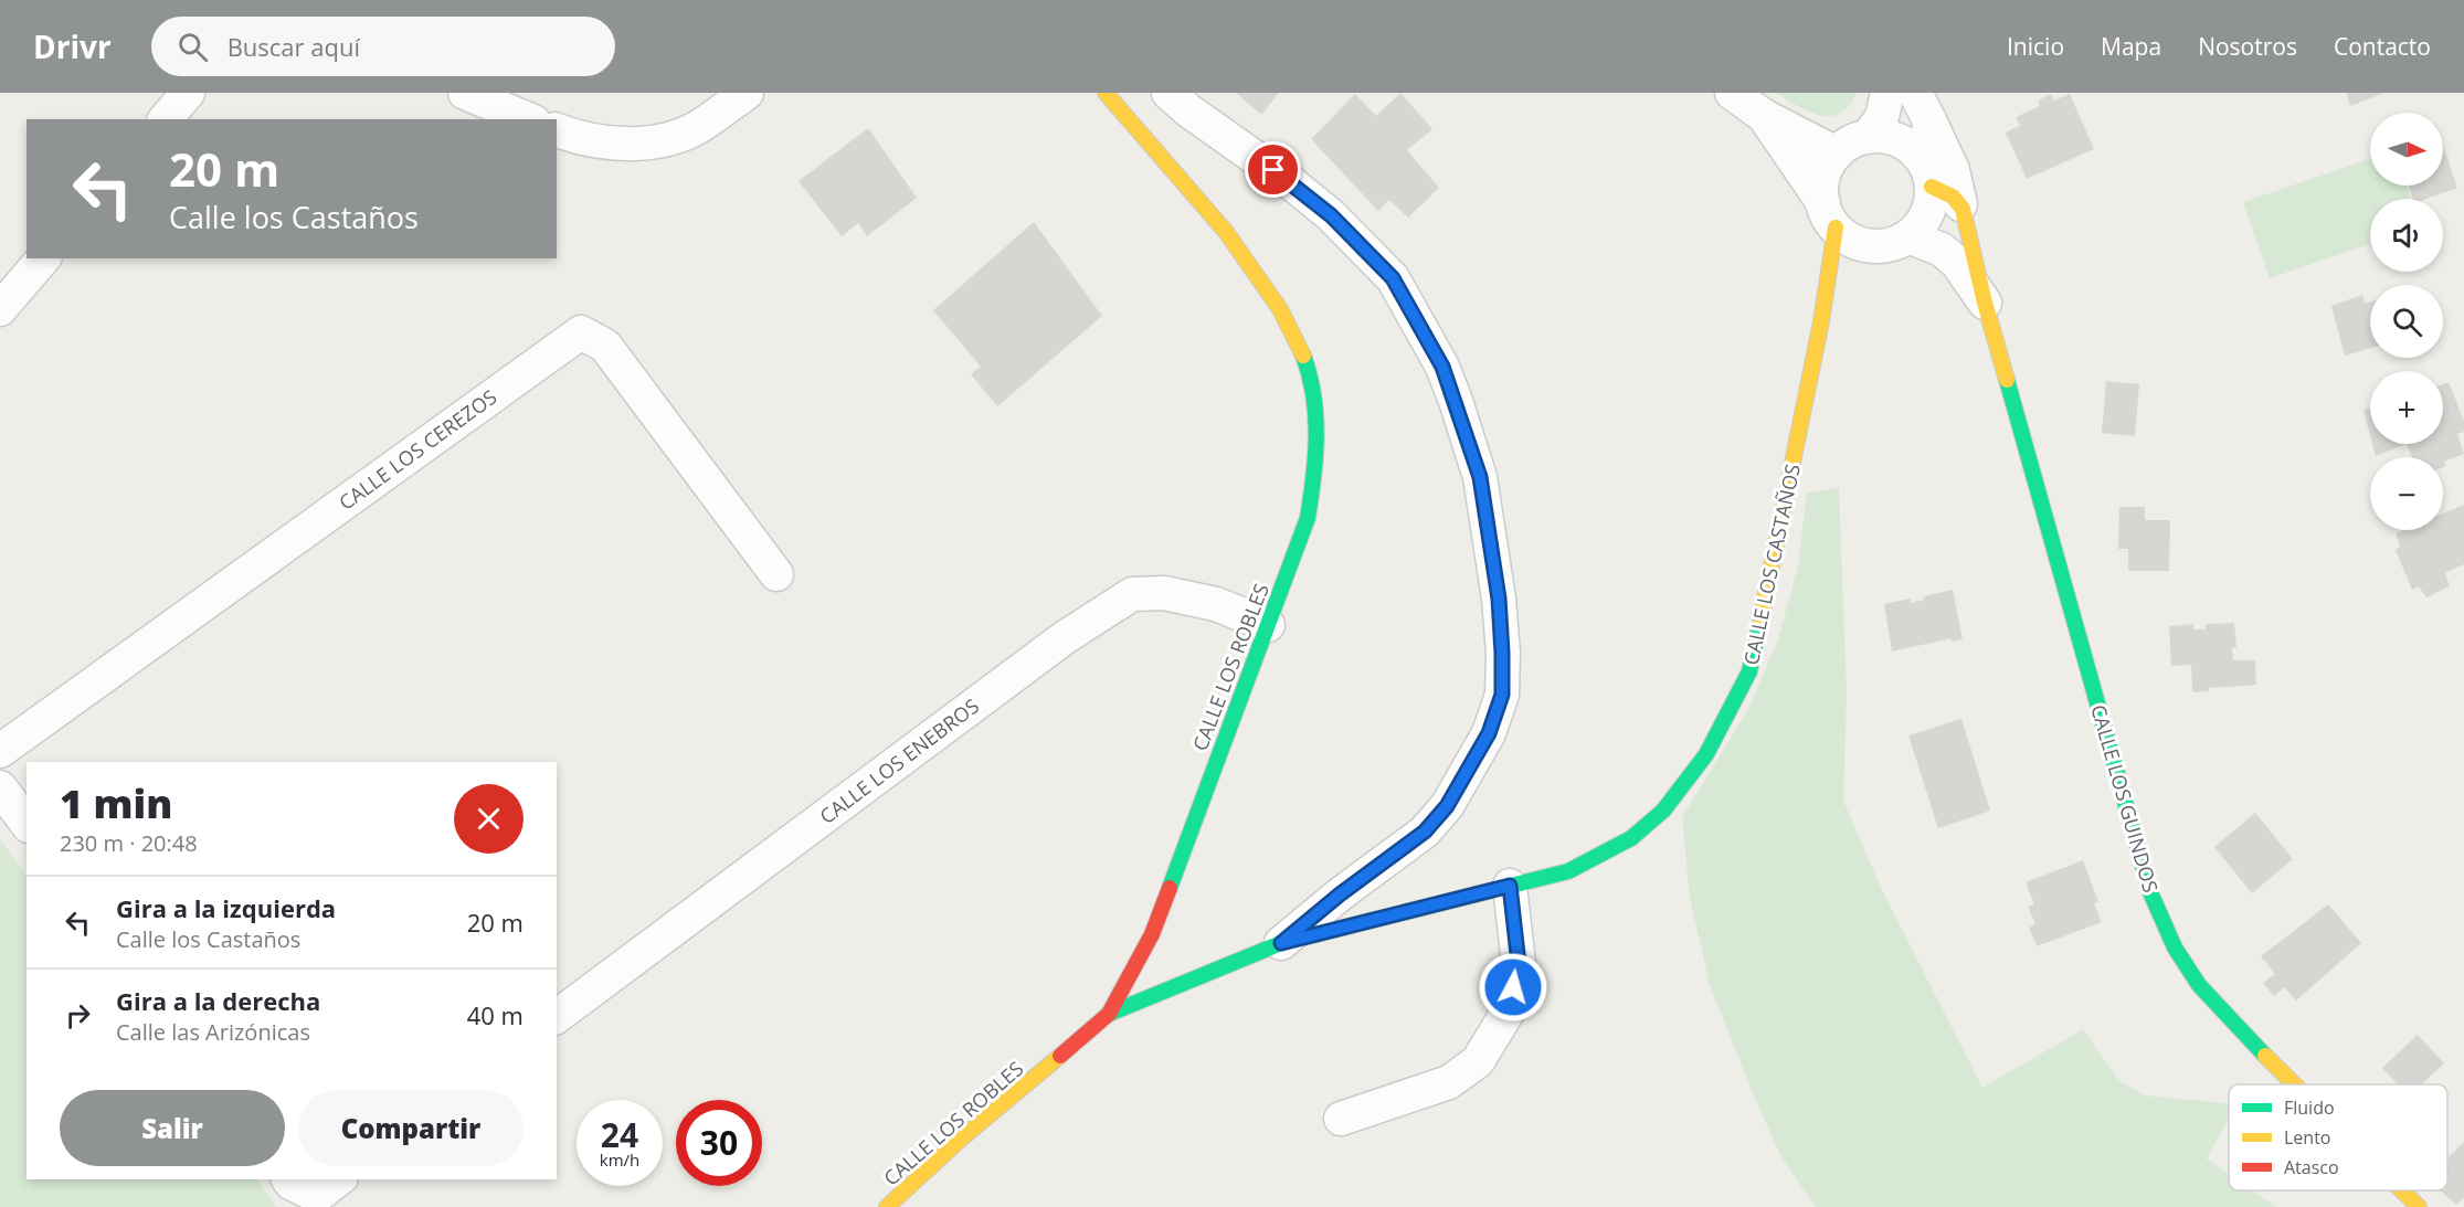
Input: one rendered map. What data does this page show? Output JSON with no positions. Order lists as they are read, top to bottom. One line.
{"streets":{"street":["CALLE LOS CEREZOS","CALLE LOS CASTAÑOS","CALLE LOS ROBLES","CALLE LOS ENEBROS","CALLE LOS GUINDOS"]},"crossings":[["CALLE LOS CASTAÑOS","CALLE LOS ROBLES"],["CALLE LOS CASTAÑOS","CALLE LOS GUINDOS"],["CALLE LOS ROBLES","CALLE LOS ENEBROS"]],"legend":["Fluido","Lento","Atasco"],"north":"right","page":{"header":"Drivr","search":"Buscar aquí","nav":["Inicio","Mapa","Nosotros","Contacto"],"map_buttons":["+","−"],"turn":["20 m","Calle los Castaños"],"heading":["1 min","230 m · 20:48"],"list":[{"name":"Gira a la izquierda","note":"Calle los Castaños","value":"20 m"},{"name":"Gira a la derecha","note":"Calle las Arizónicas","value":"40 m"}],"buttons":["Salir","Compartir"],"speed":"24 km/h","limit":"30"}}
